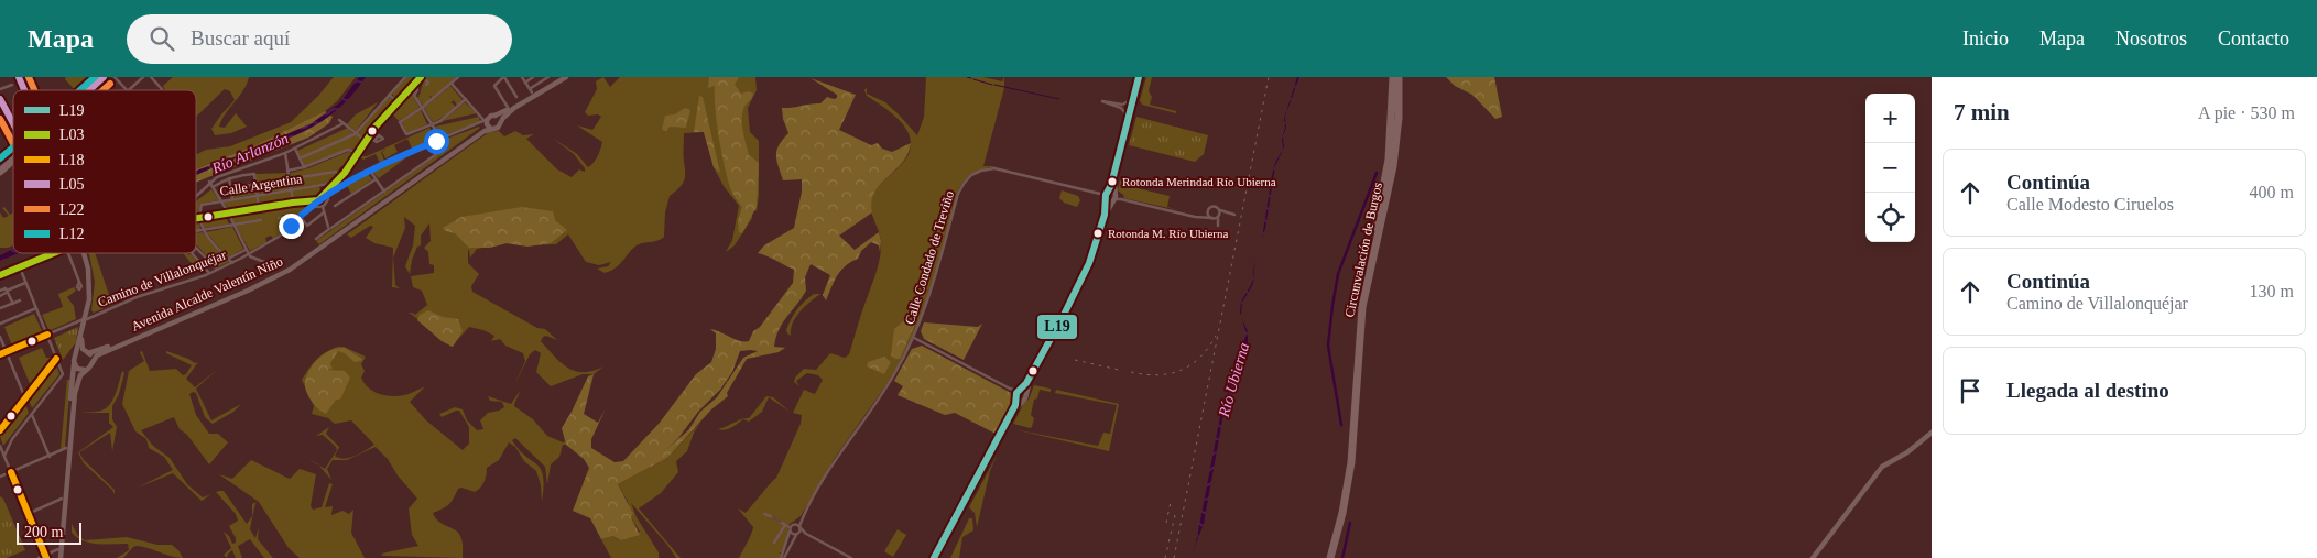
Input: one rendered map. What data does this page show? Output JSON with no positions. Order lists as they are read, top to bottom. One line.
{"streets":{"highway":["Circunvalación de Burgos"],"main road":["Avenida Alcalde Valentín Niño"],"street":["Calle Argentina","Calle Condado de Treviño","Camino de Villalonquéjar"]},"water":["Río Arlanzón","Río Ubierna"],"places":["Rotonda Merindad Río Ubierna","Rotonda M. Río Ubierna"],"lines":["transit line L19","transit line L03","transit line L05","transit line L22","transit line L12","transit line L18"],"legend":["L19","L03","L18","L05","L22","L12"],"scale_bar":"200 m","page":{"header":"Mapa","search":"Buscar aquí","nav":["Inicio","Mapa","Nosotros","Contacto"],"heading":["7 min","A pie · 530 m"],"map_buttons":["+","−"],"list":[["Continúa","Calle Modesto Ciruelos","400 m"],["Continúa","Camino de Villalonquéjar","130 m"],"Llegada al destino"],"scale":"200 m"}}
